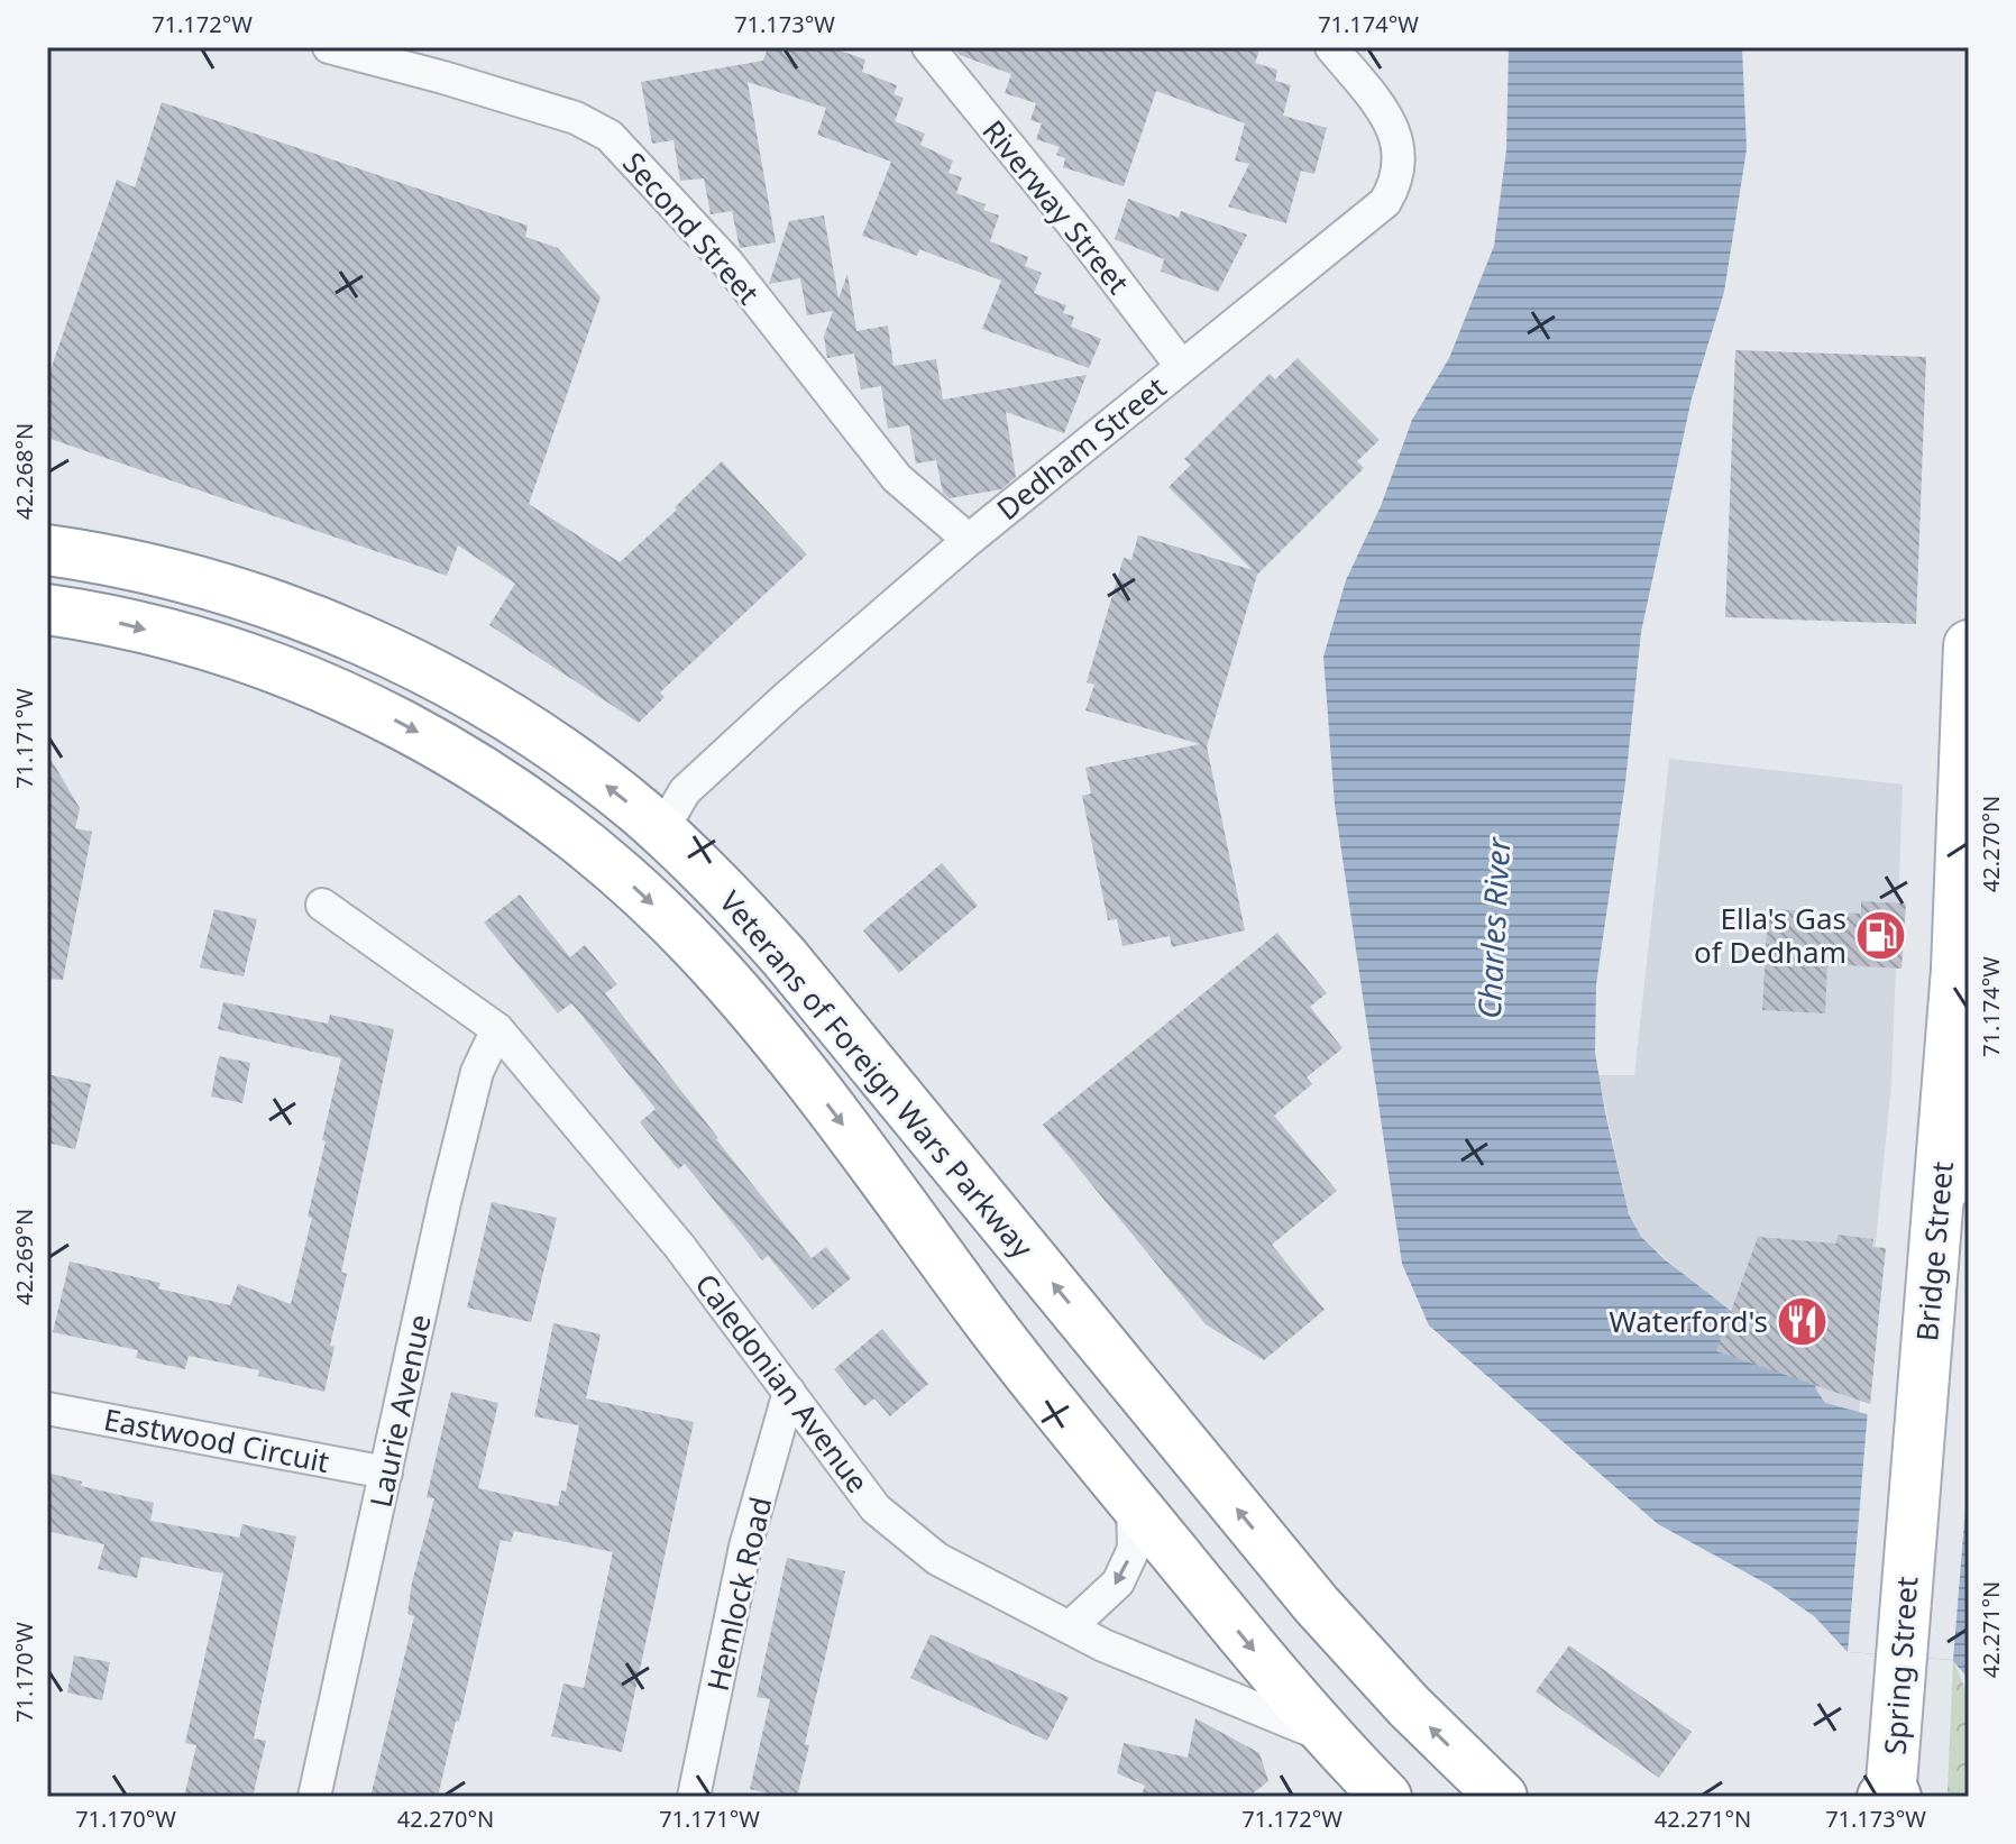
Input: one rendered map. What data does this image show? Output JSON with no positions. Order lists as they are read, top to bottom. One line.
{"streets":{"main road":["Veterans of Foreign Wars Parkway","Bridge Street","Spring Street"],"street":["Riverway Street","Second Street","Dedham Street","Caledonian Avenue","Laurie Avenue","Eastwood Circuit","Hemlock Road"]},"crossings":[["Riverway Street","Dedham Street"],["Second Street","Dedham Street"],["Dedham Street","Veterans of Foreign Wars Parkway"],["Veterans of Foreign Wars Parkway","Caledonian Avenue"],["Bridge Street","Spring Street"],["Caledonian Avenue","Laurie Avenue"],["Caledonian Avenue","Hemlock Road"],["Laurie Avenue","Eastwood Circuit"]],"water":["Charles River"],"places":{"fuel station":["Ella's Gas of Dedham"],"restaurant":["Waterford's"]},"coordinates":["71.172°W","71.173°W","71.174°W","42.268°N","71.171°W","42.270°N","42.269°N","42.271°N","71.170°W"]}
